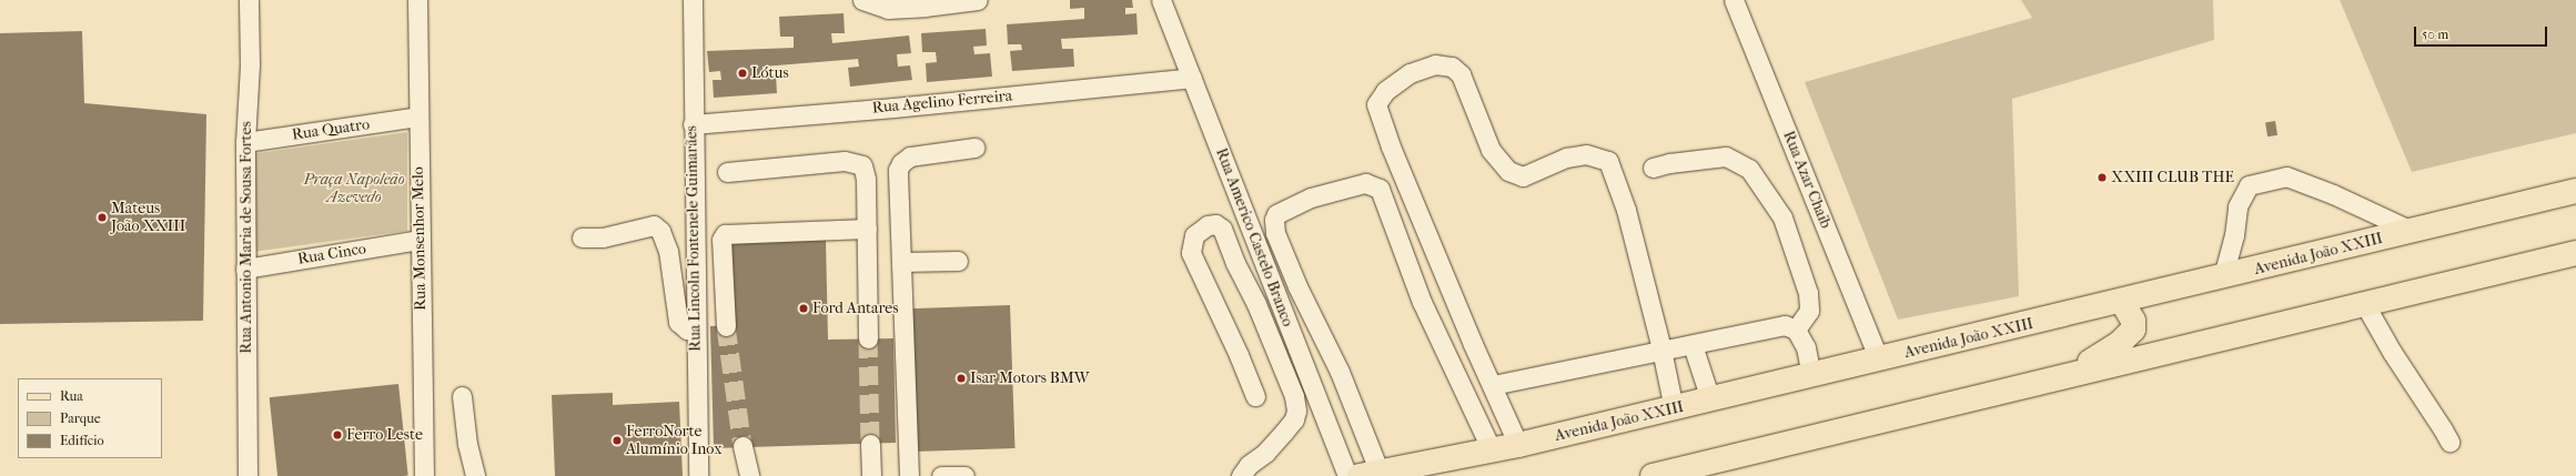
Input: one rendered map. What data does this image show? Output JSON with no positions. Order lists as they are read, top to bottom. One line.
{"streets":{"main road":["Avenida João XXIII"],"street":["Rua Agelino Ferreira","Rua Quatro","Rua Azar Chaib","Rua Antonio Maria de Sousa Fortes","Rua Americo Castelo Branco","Rua Monsenhor Melo","Rua Lincoln Fontenele Guimarães","Rua Cinco"]},"crossings":[["Rua Agelino Ferreira","Rua Americo Castelo Branco"],["Rua Agelino Ferreira","Rua Lincoln Fontenele Guimarães"],["Rua Quatro","Rua Antonio Maria de Sousa Fortes"],["Rua Quatro","Rua Monsenhor Melo"],["Rua Azar Chaib","Avenida João XXIII"],["Rua Antonio Maria de Sousa Fortes","Rua Cinco"],["Rua Monsenhor Melo","Rua Cinco"]],"parks":["Praça Napoleão Azevedo"],"places":["Lótus","XXIII CLUB THE","Mateus João XXIII","Ford Antares","Isar Motors BMW","Ferro Leste","FerroNorte Alumínio Inox"],"legend":["Rua","Parque","Edifício"],"scale_bar":"50 m"}
